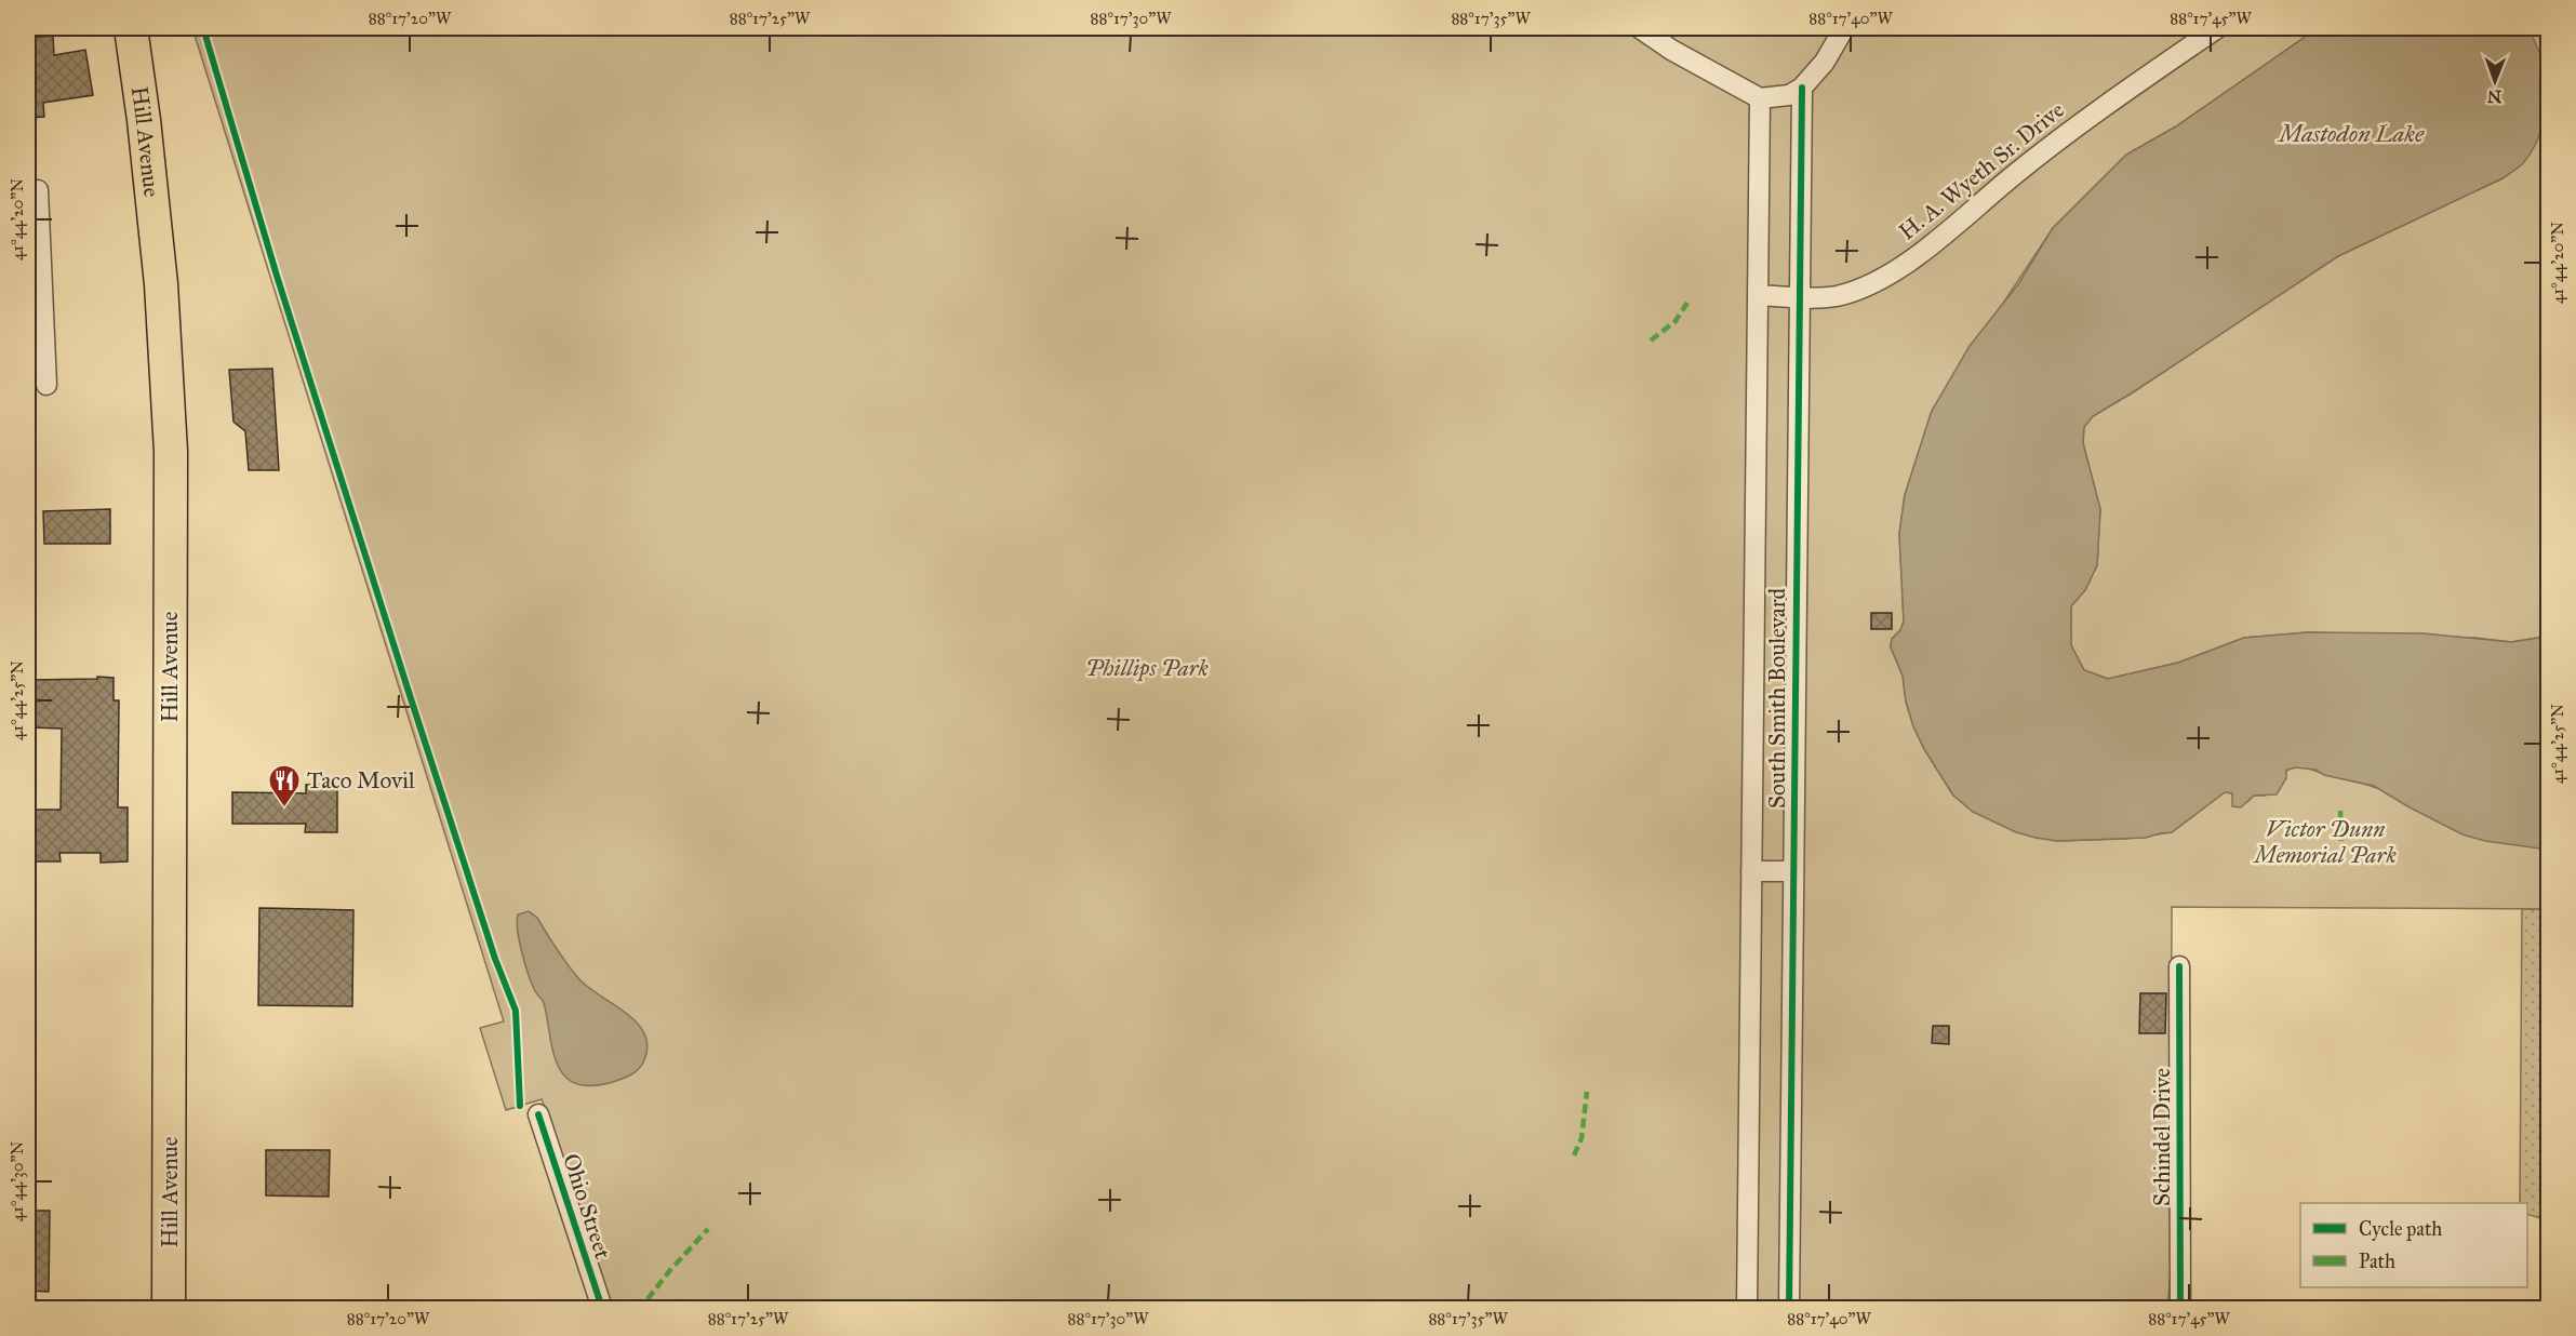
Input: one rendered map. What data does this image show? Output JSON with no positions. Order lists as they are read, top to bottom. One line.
{"streets":{"main road":["Hill Avenue"],"street":["H. A. Wyeth Sr. Drive","South Smith Boulevard","Schindel Drive","Ohio Street"]},"crossings":[["H. A. Wyeth Sr. Drive","South Smith Boulevard"]],"water":["Mastodon Lake"],"parks":["Phillips Park","Victor Dunn Memorial Park"],"places":{"restaurant":["Taco Movil"]},"legend":["Cycle path","Path"],"north":"bottom","coordinates":["88°17'20\"W","88°17'25\"W","88°17'30\"W","88°17'35\"W","88°17'40\"W","88°17'45\"W","41°44'20\"N","41°44'25\"N","41°44'30\"N"]}
